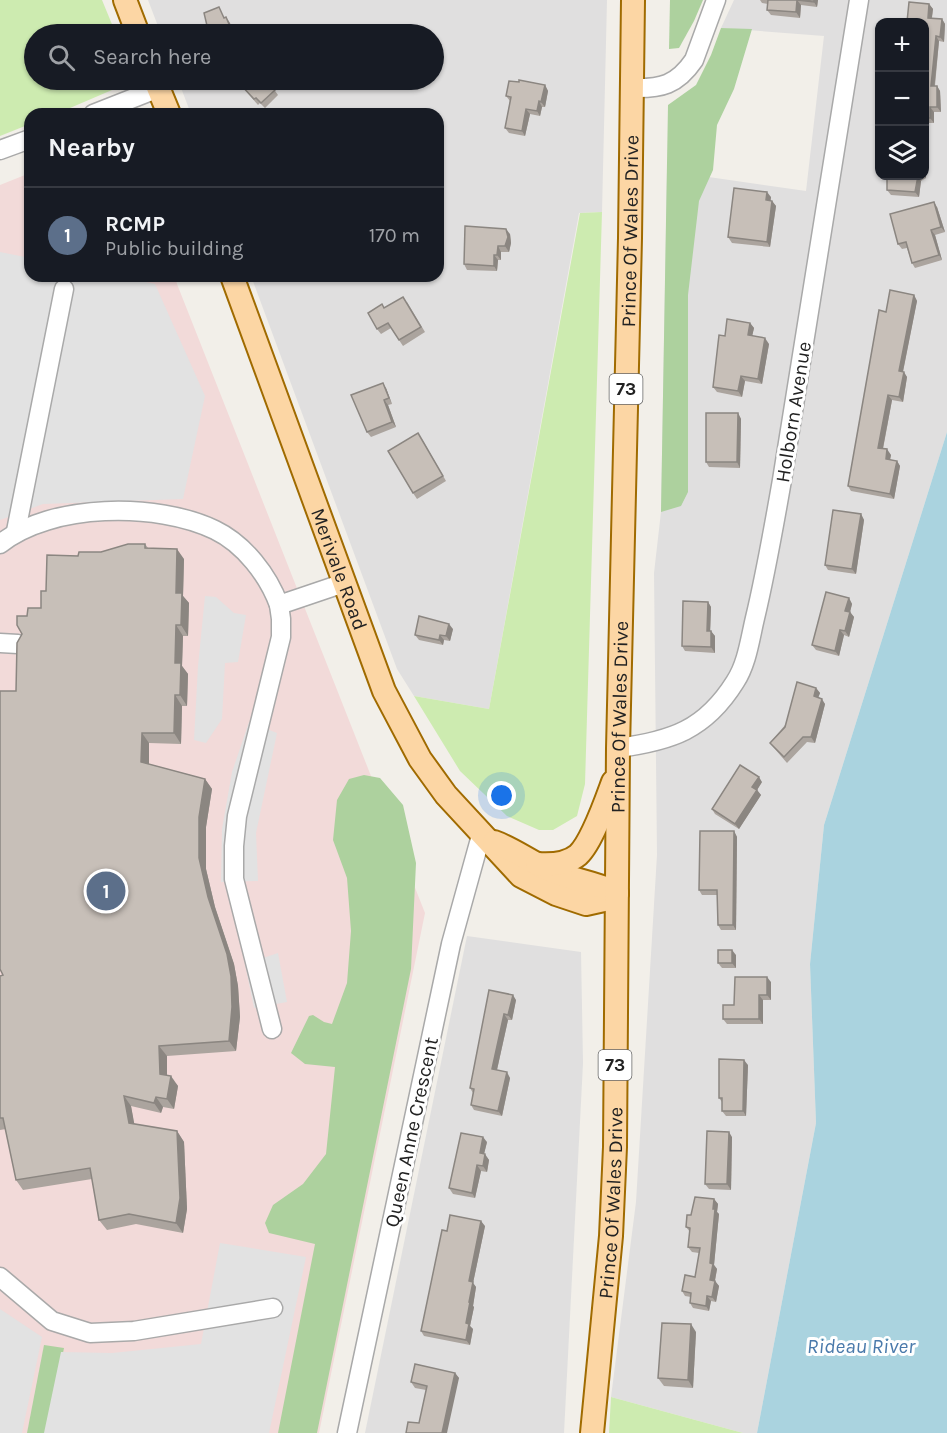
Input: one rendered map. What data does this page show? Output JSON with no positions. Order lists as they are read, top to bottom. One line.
{"streets":{"main road":["Prince Of Wales Drive","73","Merivale Road"],"street":["Holborn Avenue","Queen Anne Crescent"]},"crossings":[["Prince Of Wales Drive","Holborn Avenue"],["Prince Of Wales Drive","Merivale Road"],["Merivale Road","Queen Anne Crescent"]],"water":["Rideau River"],"page":{"map_buttons":["+","−"],"search":"Search here","heading":"Nearby","list":[{"mark":"1","name":"RCMP","note":"Public building","value":"170 m"}],"pins":"1"}}
